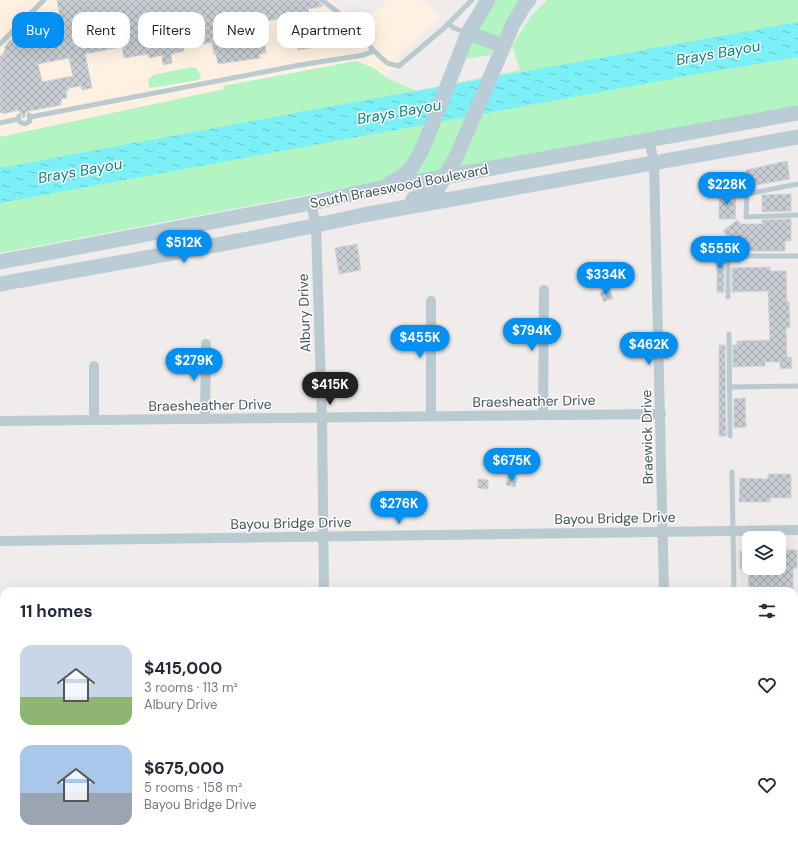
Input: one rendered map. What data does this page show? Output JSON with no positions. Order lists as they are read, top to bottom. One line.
{"streets":{"main road":["South Braeswood Boulevard"],"street":["Albury Drive","Braesheather Drive","Braewick Drive","Bayou Bridge Drive"]},"crossings":[["South Braeswood Boulevard","Albury Drive"],["South Braeswood Boulevard","Braewick Drive"],["Albury Drive","Braesheather Drive"],["Albury Drive","Bayou Bridge Drive"],["Braesheather Drive","Braewick Drive"],["Braewick Drive","Bayou Bridge Drive"]],"water":["Brays Bayou"],"page":{"chip":["Buy","Rent","Filters","New","Apartment"],"price":["$228K","$512K","$555K","$334K","$794K","$455K","$462K","$279K","$415K","$675K","$276K"],"heading":"11 homes","list":[{"name":"$415,000","note":"3 rooms · 113 m² · Albury Drive"},{"name":"$675,000","note":"5 rooms · 158 m² · Bayou Bridge Drive"}]}}
